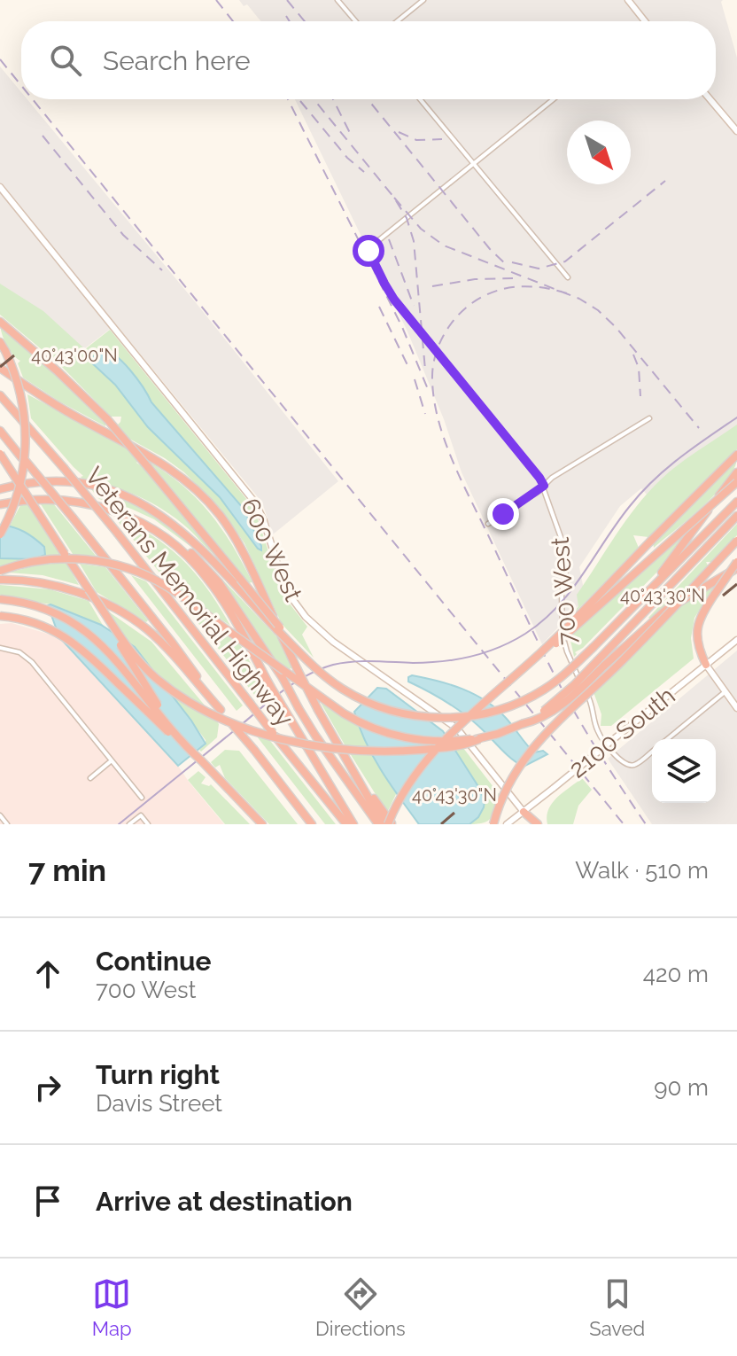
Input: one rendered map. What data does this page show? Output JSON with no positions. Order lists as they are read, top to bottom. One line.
{"streets":{"highway":["Veterans Memorial Highway"],"street":["600 West","700 West","2100 South"]},"crossings":[["600 West","2100 South"]],"north":"bottom right","page":{"search":"Search here","heading":["7 min","Walk · 510 m"],"list":[["Continue","700 West","420 m"],["Turn right","Davis Street","90 m"],"Arrive at destination"],"nav":["Map","Directions","Saved"]},"coordinates":["40°43'00\"N","40°43'30\"N"]}
